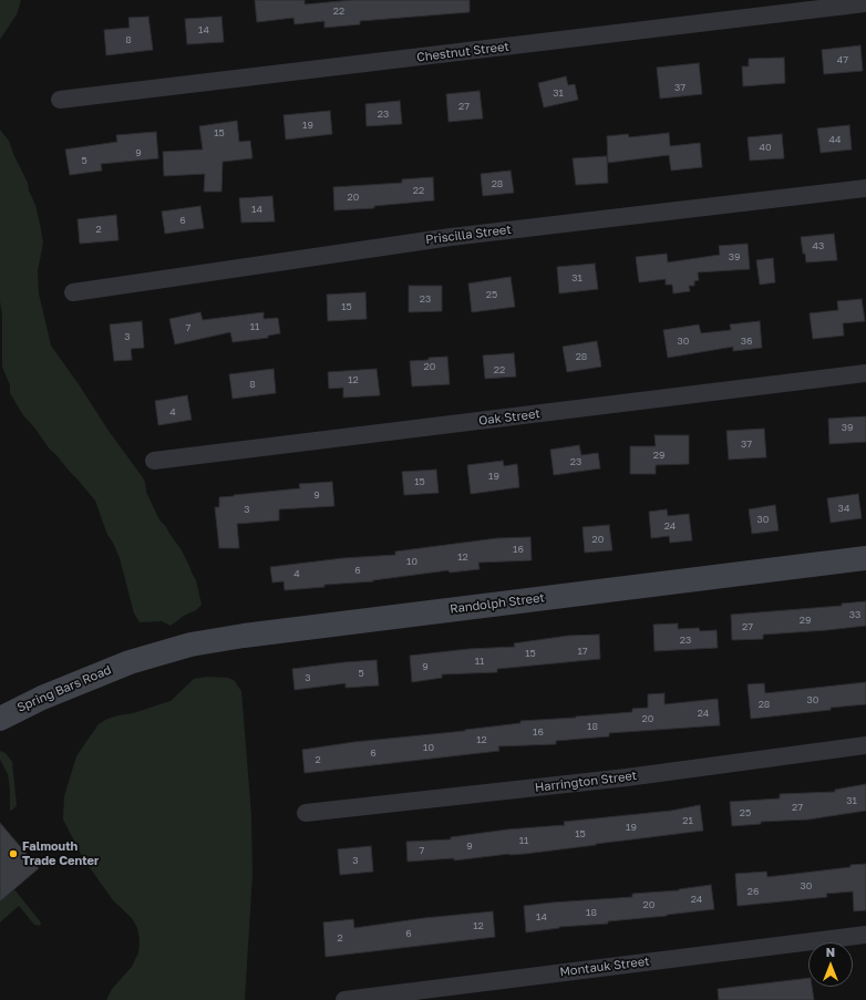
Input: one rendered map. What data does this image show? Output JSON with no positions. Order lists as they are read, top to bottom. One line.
{"streets":{"street":["Chestnut Street","Priscilla Street","Oak Street","Randolph Street","Spring Bars Road","Harrington Street","Montauk Street"]},"crossings":[["Randolph Street","Spring Bars Road"]],"places":["Falmouth Trade Center"],"house_numbers":["22","14","8","47","37","31","27","23","19","15","44","40","9","5","28","22","20","14","6","2","43","39","31","25","23","15","11","7","3","30","36","28","20","22","12","8","4","39","37","29","23","19","15","9","34","3","30","24","20","16","12","10","6","4","33","29","27","23","17","15","11","9","5","3","30","28","24","20","18","16","12","10","6","2","31","27","25","21","19","15","11","9","7","3","30","26","24","20","18","14","12","6","2"],"north":"top"}
